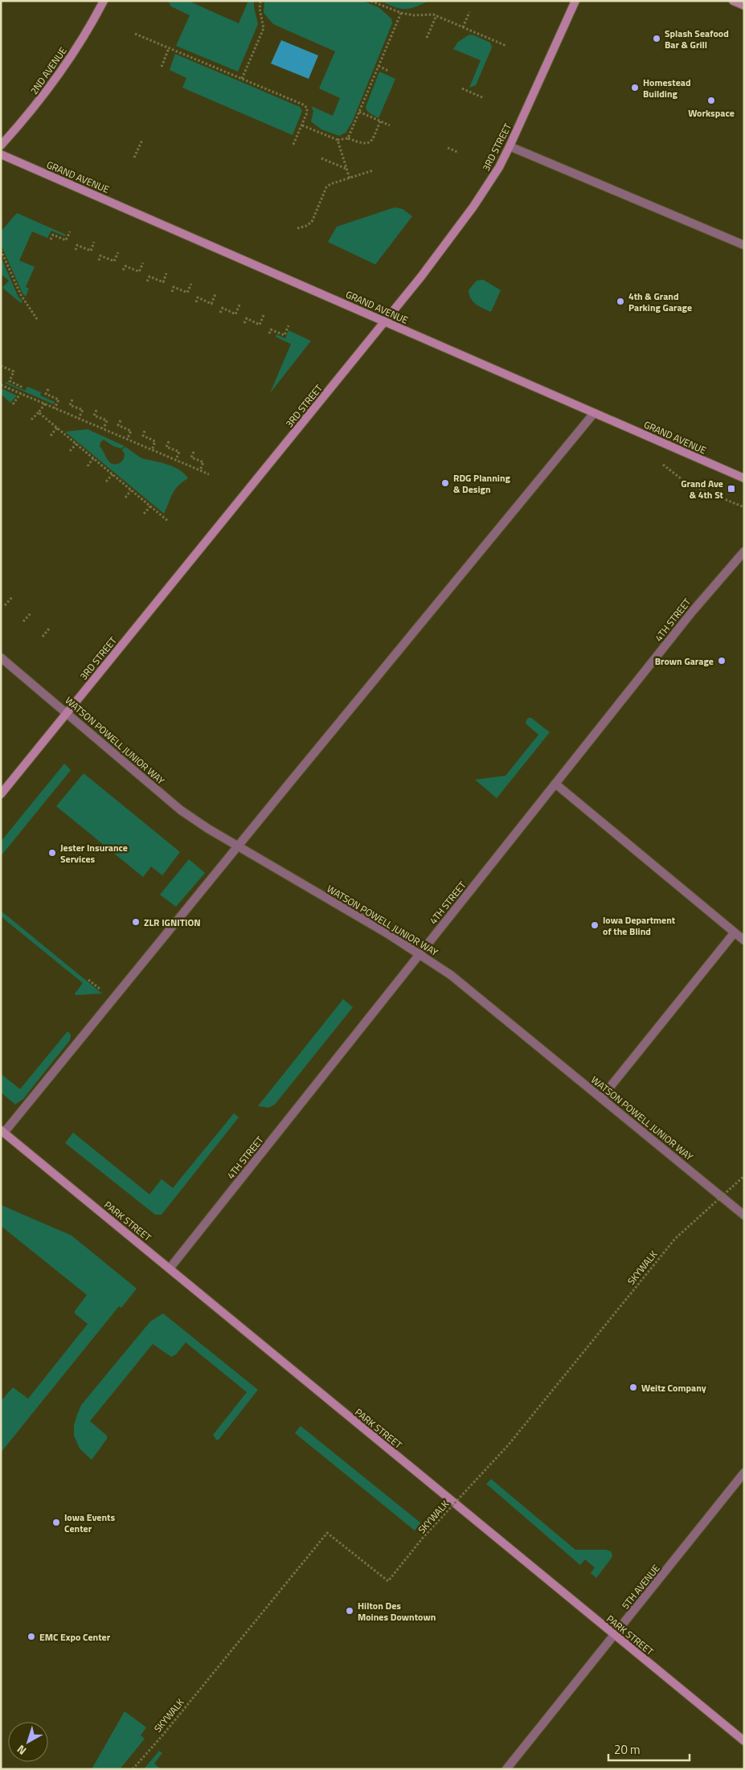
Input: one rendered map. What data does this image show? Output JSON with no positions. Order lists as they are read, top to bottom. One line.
{"streets":{"main road":["2ND AVENUE","3RD STREET","GRAND AVENUE","PARK STREET"],"street":["4TH STREET","WATSON POWELL JUNIOR WAY","5TH AVENUE"],"path":["SKYWALK"]},"crossings":[["3RD STREET","GRAND AVENUE"],["3RD STREET","WATSON POWELL JUNIOR WAY"],["4TH STREET","WATSON POWELL JUNIOR WAY"],["4TH STREET","PARK STREET"],["PARK STREET","5TH AVENUE"]],"places":{"other":["Splash Seafood Bar & Grill","Homestead Building","Workspace","4th & Grand Parking Garage","RDG Planning & Design","Brown Garage","Jester Insurance Services","ZLR IGNITION","Iowa Department of the Blind","Weitz Company","Iowa Events Center","Hilton Des Moines Downtown","EMC Expo Center"],"transit":["Grand Ave & 4th St"]},"scale_bar":"20 m","north":"bottom left"}
